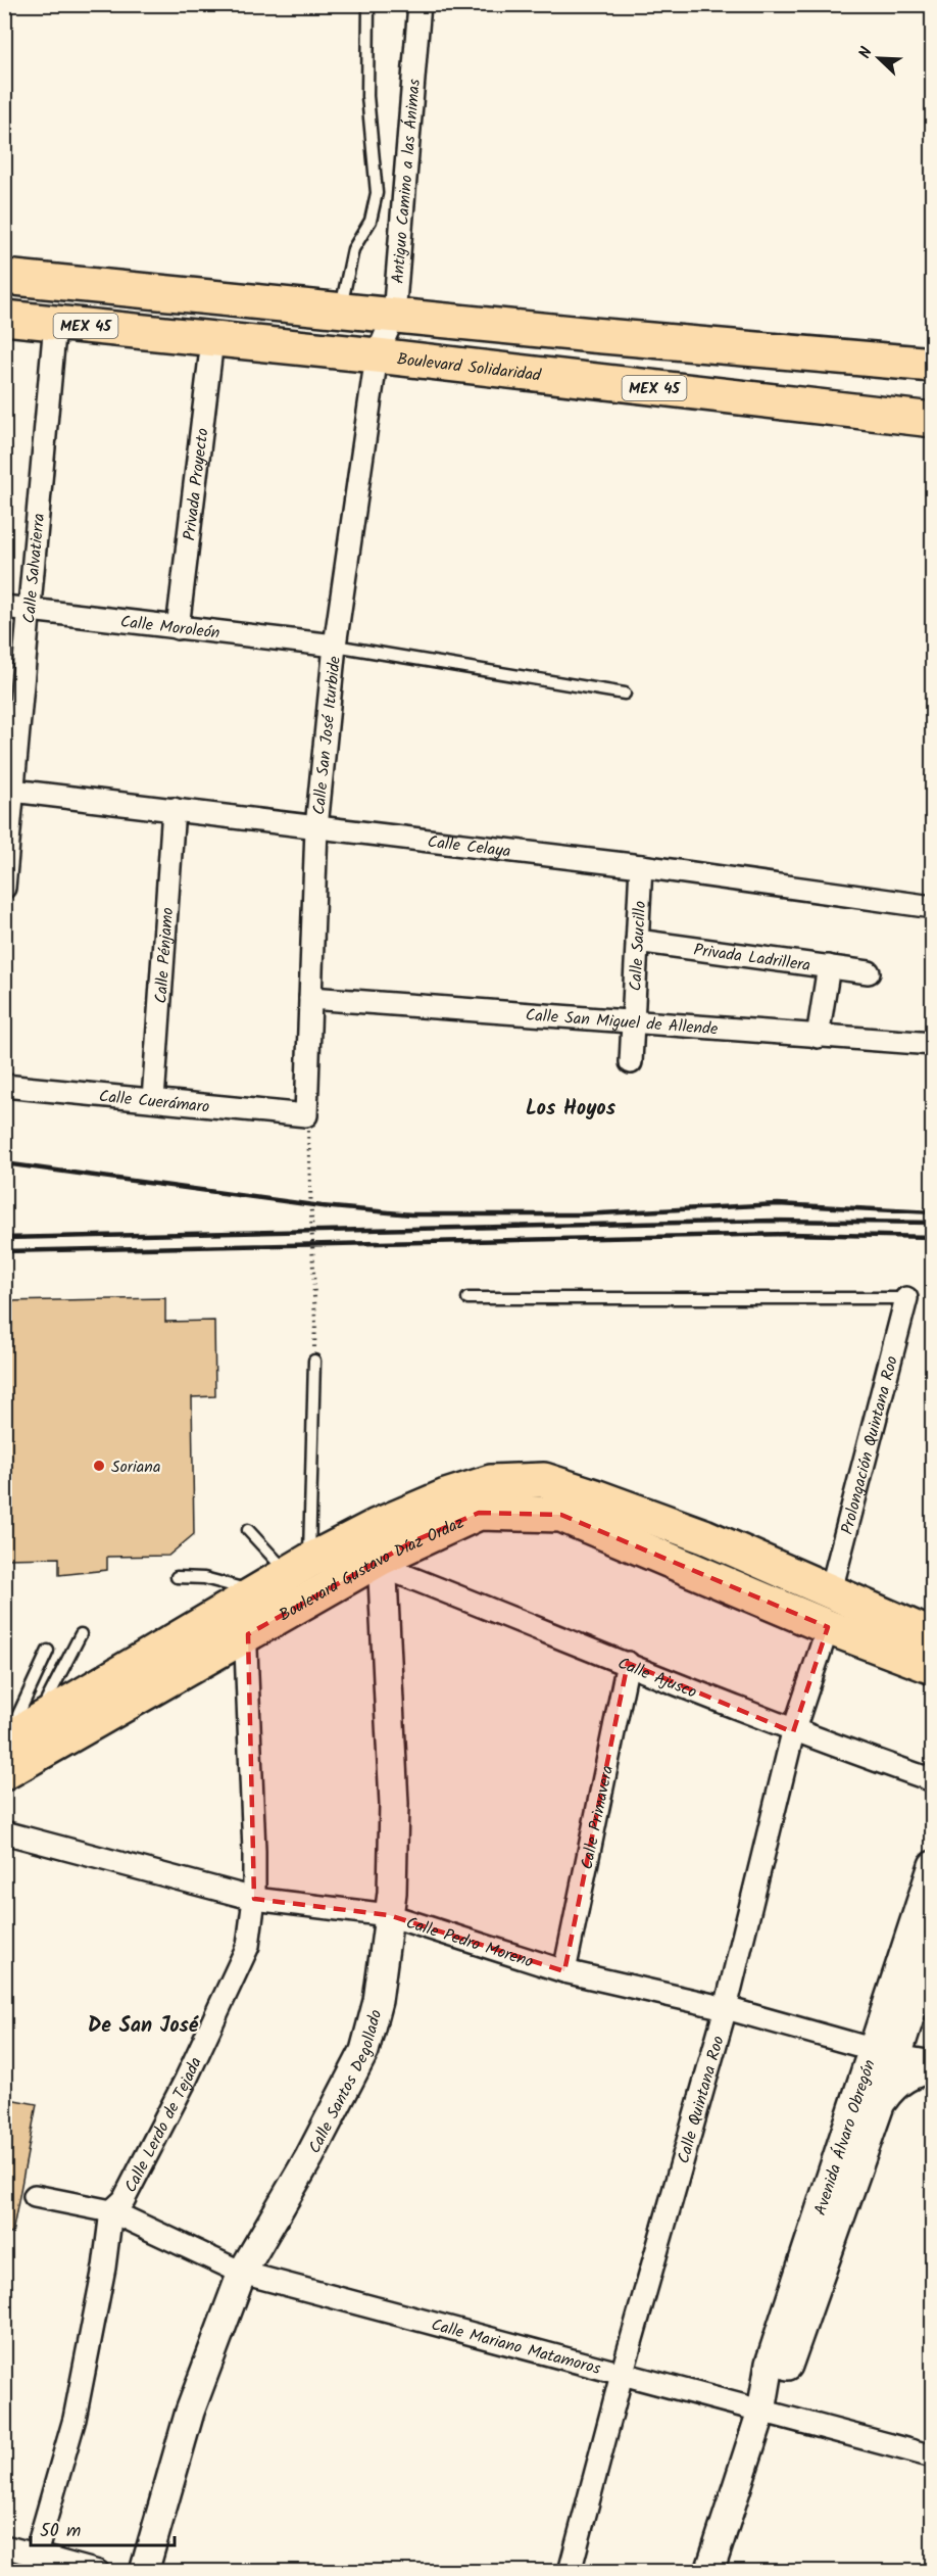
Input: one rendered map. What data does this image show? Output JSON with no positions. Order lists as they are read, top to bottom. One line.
{"streets":{"main road":["MEX 45","Boulevard Solidaridad","Boulevard Gustavo Díaz Ordaz"],"street":["Antiguo Camino a las Ánimas","Privada Proyecto","Calle Salvatierra","Calle Moroleón","Calle San José Iturbide","Calle Celaya","Calle Saucillo","Calle Pénjamo","Privada Ladrillera","Calle San Miguel de Allende","Calle Cuerámaro","Prolongación Quintana Roo","Calle Ajusco","Calle Primavera","Calle Pedro Moreno","Calle Santos Degollado","Calle Quintana Roo","Calle Lerdo de Tejada","Avenida Álvaro Obregón","Calle Mariano Matamoros"]},"crossings":[["Antiguo Camino a las Ánimas","MEX 45"],["Antiguo Camino a las Ánimas","Boulevard Solidaridad"],["Antiguo Camino a las Ánimas","Calle San José Iturbide"],["Boulevard Solidaridad","Privada Proyecto"],["Boulevard Solidaridad","Calle Salvatierra"],["Boulevard Solidaridad","Calle San José Iturbide"],["Privada Proyecto","Calle Moroleón"],["Calle Salvatierra","Calle Moroleón"],["Calle Salvatierra","Calle Celaya"],["Calle Moroleón","Calle San José Iturbide"],["Calle San José Iturbide","Calle Celaya"],["Calle San José Iturbide","Calle San Miguel de Allende"],["Calle San José Iturbide","Calle Cuerámaro"],["Calle Celaya","Calle Saucillo"],["Calle Celaya","Calle Pénjamo"],["Calle Saucillo","Privada Ladrillera"],["Calle Saucillo","Calle San Miguel de Allende"],["Calle Pénjamo","Calle Cuerámaro"],["Prolongación Quintana Roo","Boulevard Gustavo Díaz Ordaz"],["Boulevard Gustavo Díaz Ordaz","Calle Ajusco"],["Boulevard Gustavo Díaz Ordaz","Calle Santos Degollado"],["Boulevard Gustavo Díaz Ordaz","Calle Quintana Roo"],["Boulevard Gustavo Díaz Ordaz","Calle Lerdo de Tejada"],["Calle Ajusco","Calle Primavera"],["Calle Ajusco","Calle Santos Degollado"],["Calle Ajusco","Calle Quintana Roo"],["Calle Primavera","Calle Pedro Moreno"],["Calle Pedro Moreno","Calle Santos Degollado"],["Calle Pedro Moreno","Calle Quintana Roo"],["Calle Pedro Moreno","Calle Lerdo de Tejada"],["Calle Pedro Moreno","Avenida Álvaro Obregón"],["Calle Santos Degollado","Calle Mariano Matamoros"],["Calle Quintana Roo","Calle Mariano Matamoros"],["Calle Lerdo de Tejada","Calle Mariano Matamoros"],["Avenida Álvaro Obregón","Calle Mariano Matamoros"]],"districts":["Los Hoyos","De San José"],"places":["Soriana"],"scale_bar":"50 m","north":"top left"}
